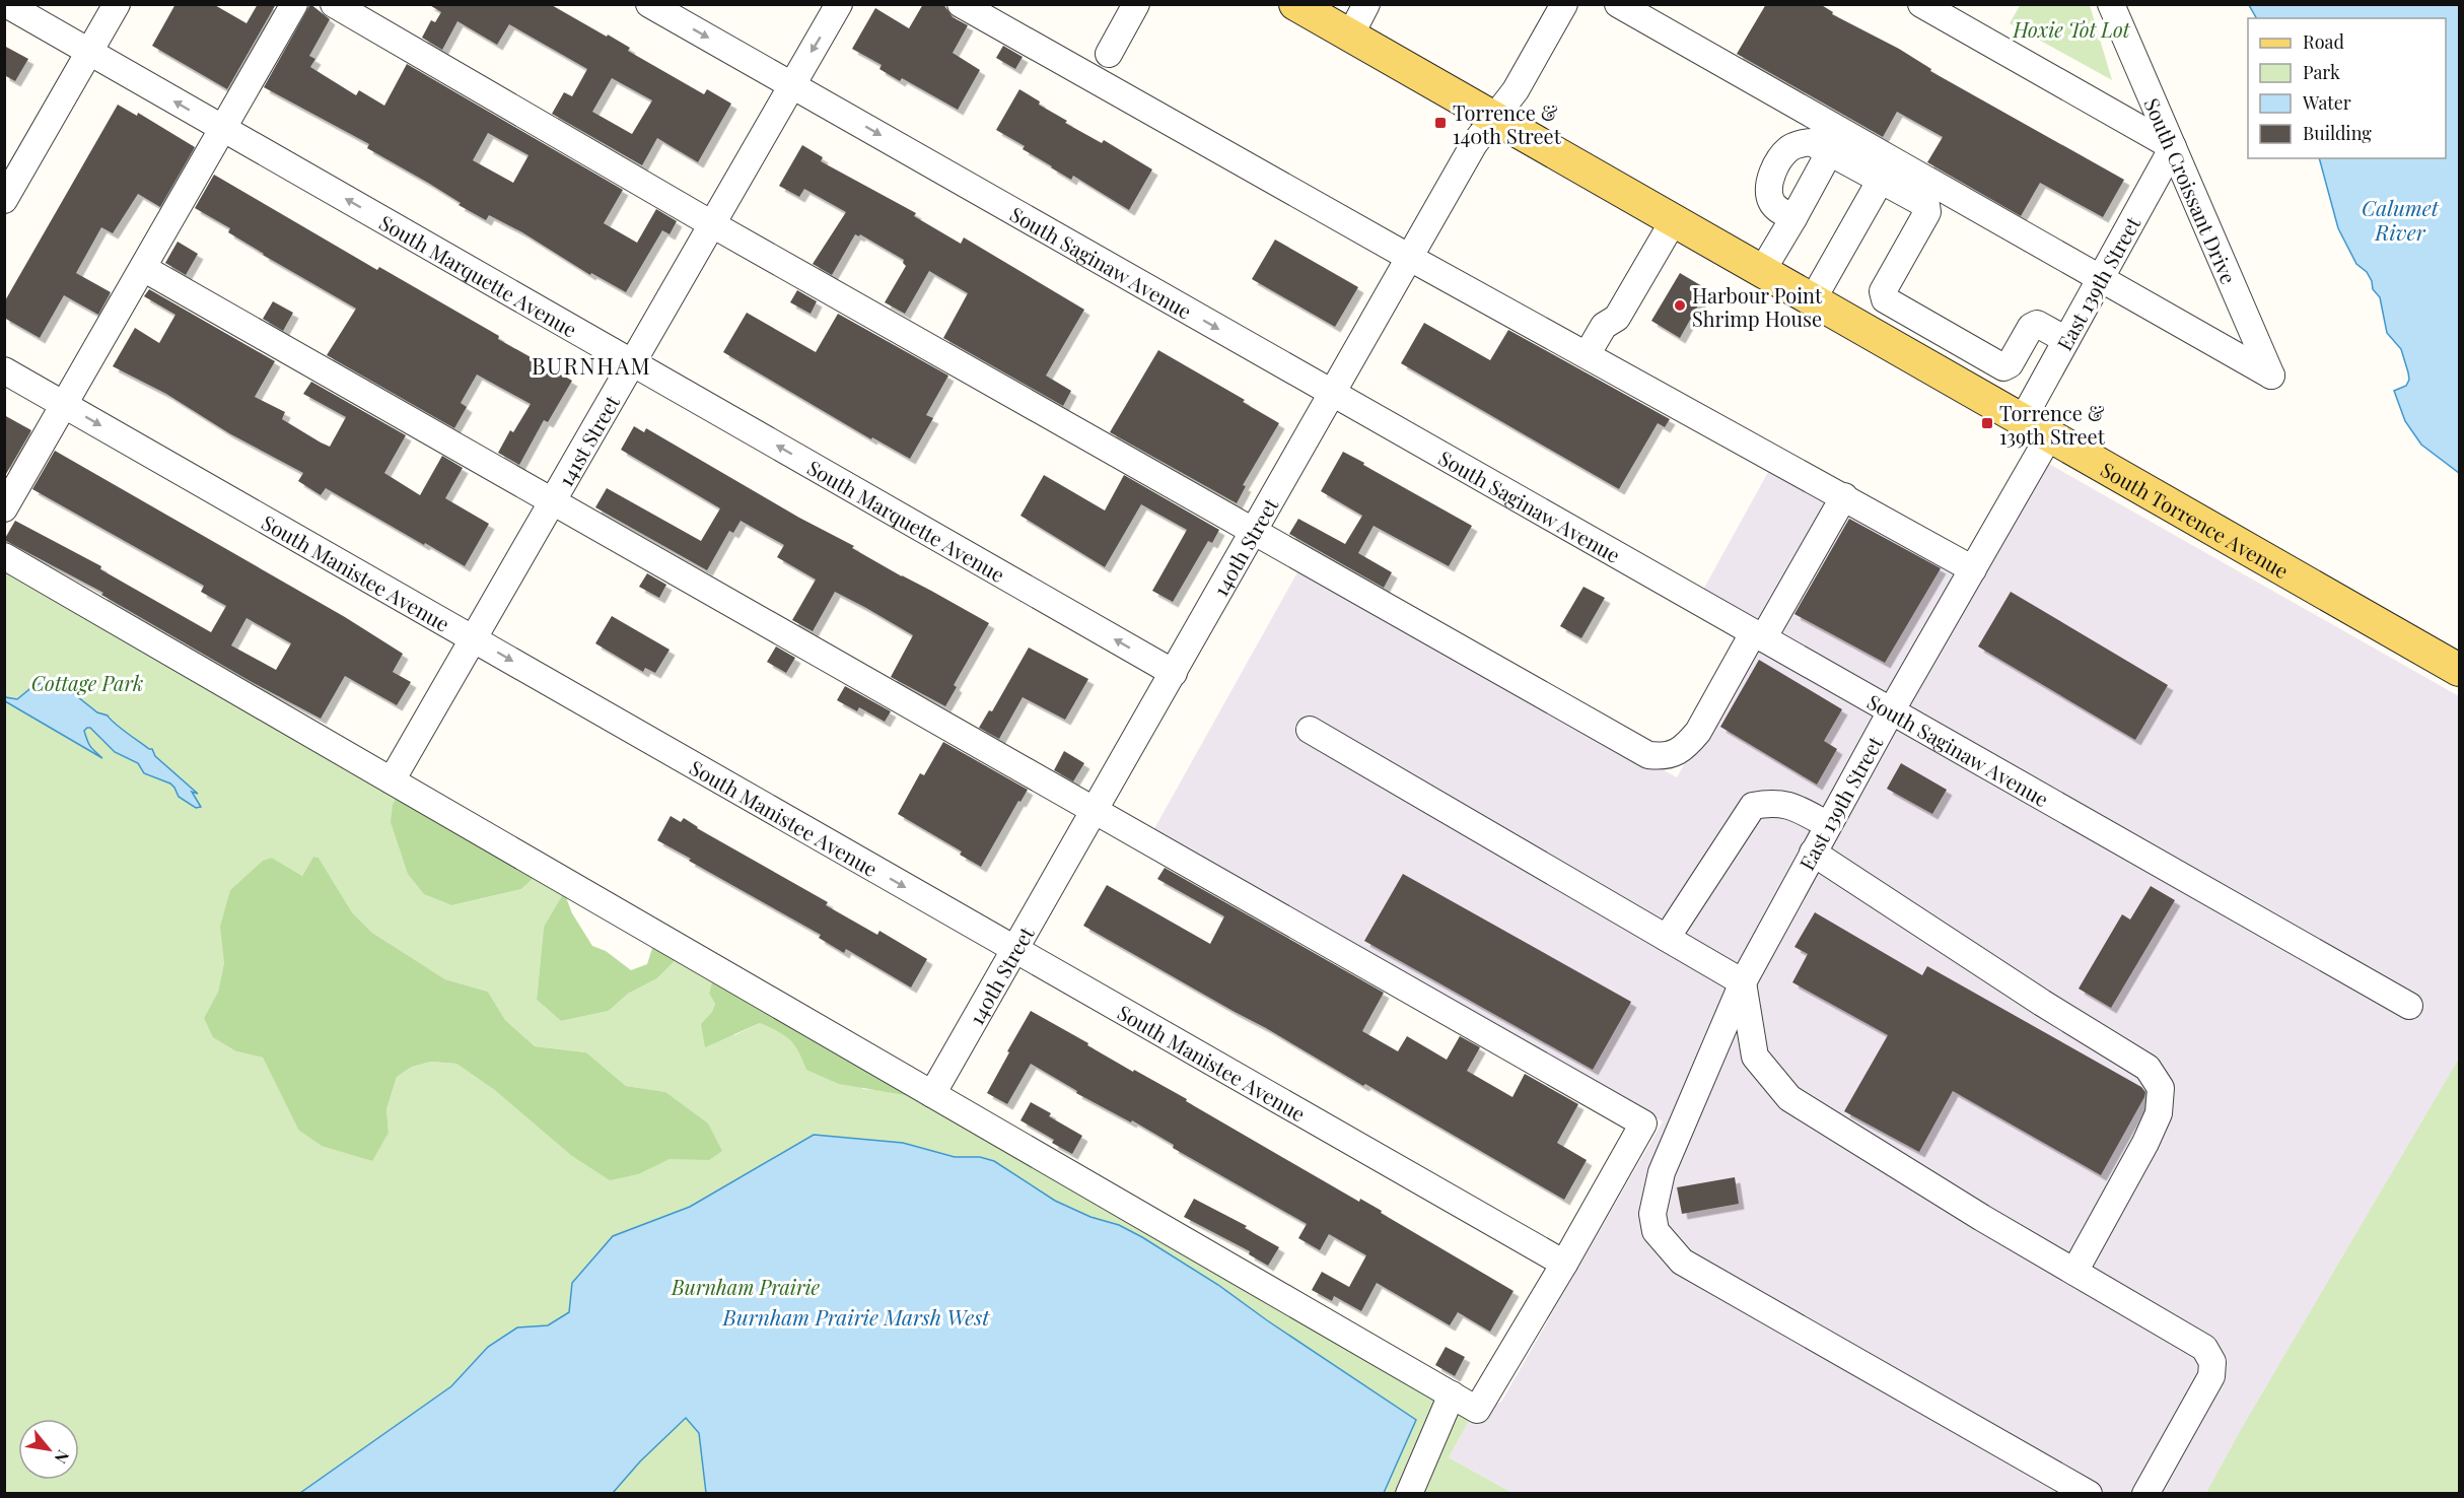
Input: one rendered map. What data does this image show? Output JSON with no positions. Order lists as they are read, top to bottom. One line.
{"streets":{"main road":["South Torrence Avenue"],"street":["South Croissant Drive","South Saginaw Avenue","South Marquette Avenue","East 139th Street","141st Street","140th Street","South Manistee Avenue"]},"crossings":[["South Croissant Drive","East 139th Street"],["South Saginaw Avenue","East 139th Street"],["South Saginaw Avenue","141st Street"],["South Saginaw Avenue","140th Street"],["South Marquette Avenue","141st Street"],["South Marquette Avenue","140th Street"],["East 139th Street","South Torrence Avenue"],["141st Street","South Manistee Avenue"],["South Torrence Avenue","140th Street"],["140th Street","South Manistee Avenue"]],"districts":["BURNHAM"],"water":["Calumet River","Burnham Prairie Marsh West"],"parks":["Hoxie Tot Lot","Cottage Park","Burnham Prairie"],"places":{"transit":["Torrence & 140th Street","Torrence & 139th Street"],"other":["Harbour Point Shrimp House"]},"legend":["Road","Park","Water","Building"],"north":"bottom right"}
